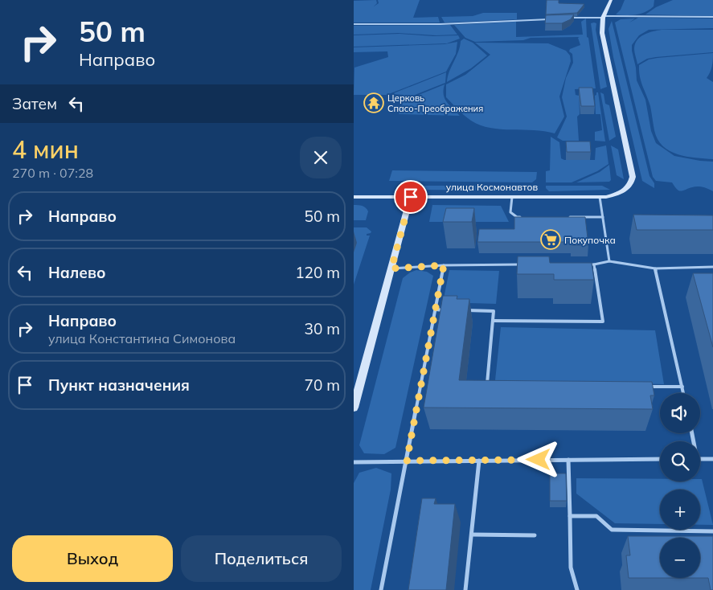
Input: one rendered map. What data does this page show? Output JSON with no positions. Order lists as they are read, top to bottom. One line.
{"streets":{"main road":["улица Космонавтов"]},"places":{"temple":["Церковь Спасо-Преображения"],"supermarket":["Покупочка"]},"page":{"turn":["50 m","Направо"],"then":"Затем","heading":["4 мин","270 m · 07:28"],"list":[{"name":"Направо","value":"50 m"},{"name":"Налево","value":"120 m"},{"name":"Направо","note":"улица Константина Симонова","value":"30 m"},{"name":"Пункт назначения","value":"70 m"}],"map_buttons":["+","−"],"buttons":["Выход","Поделиться"]}}
